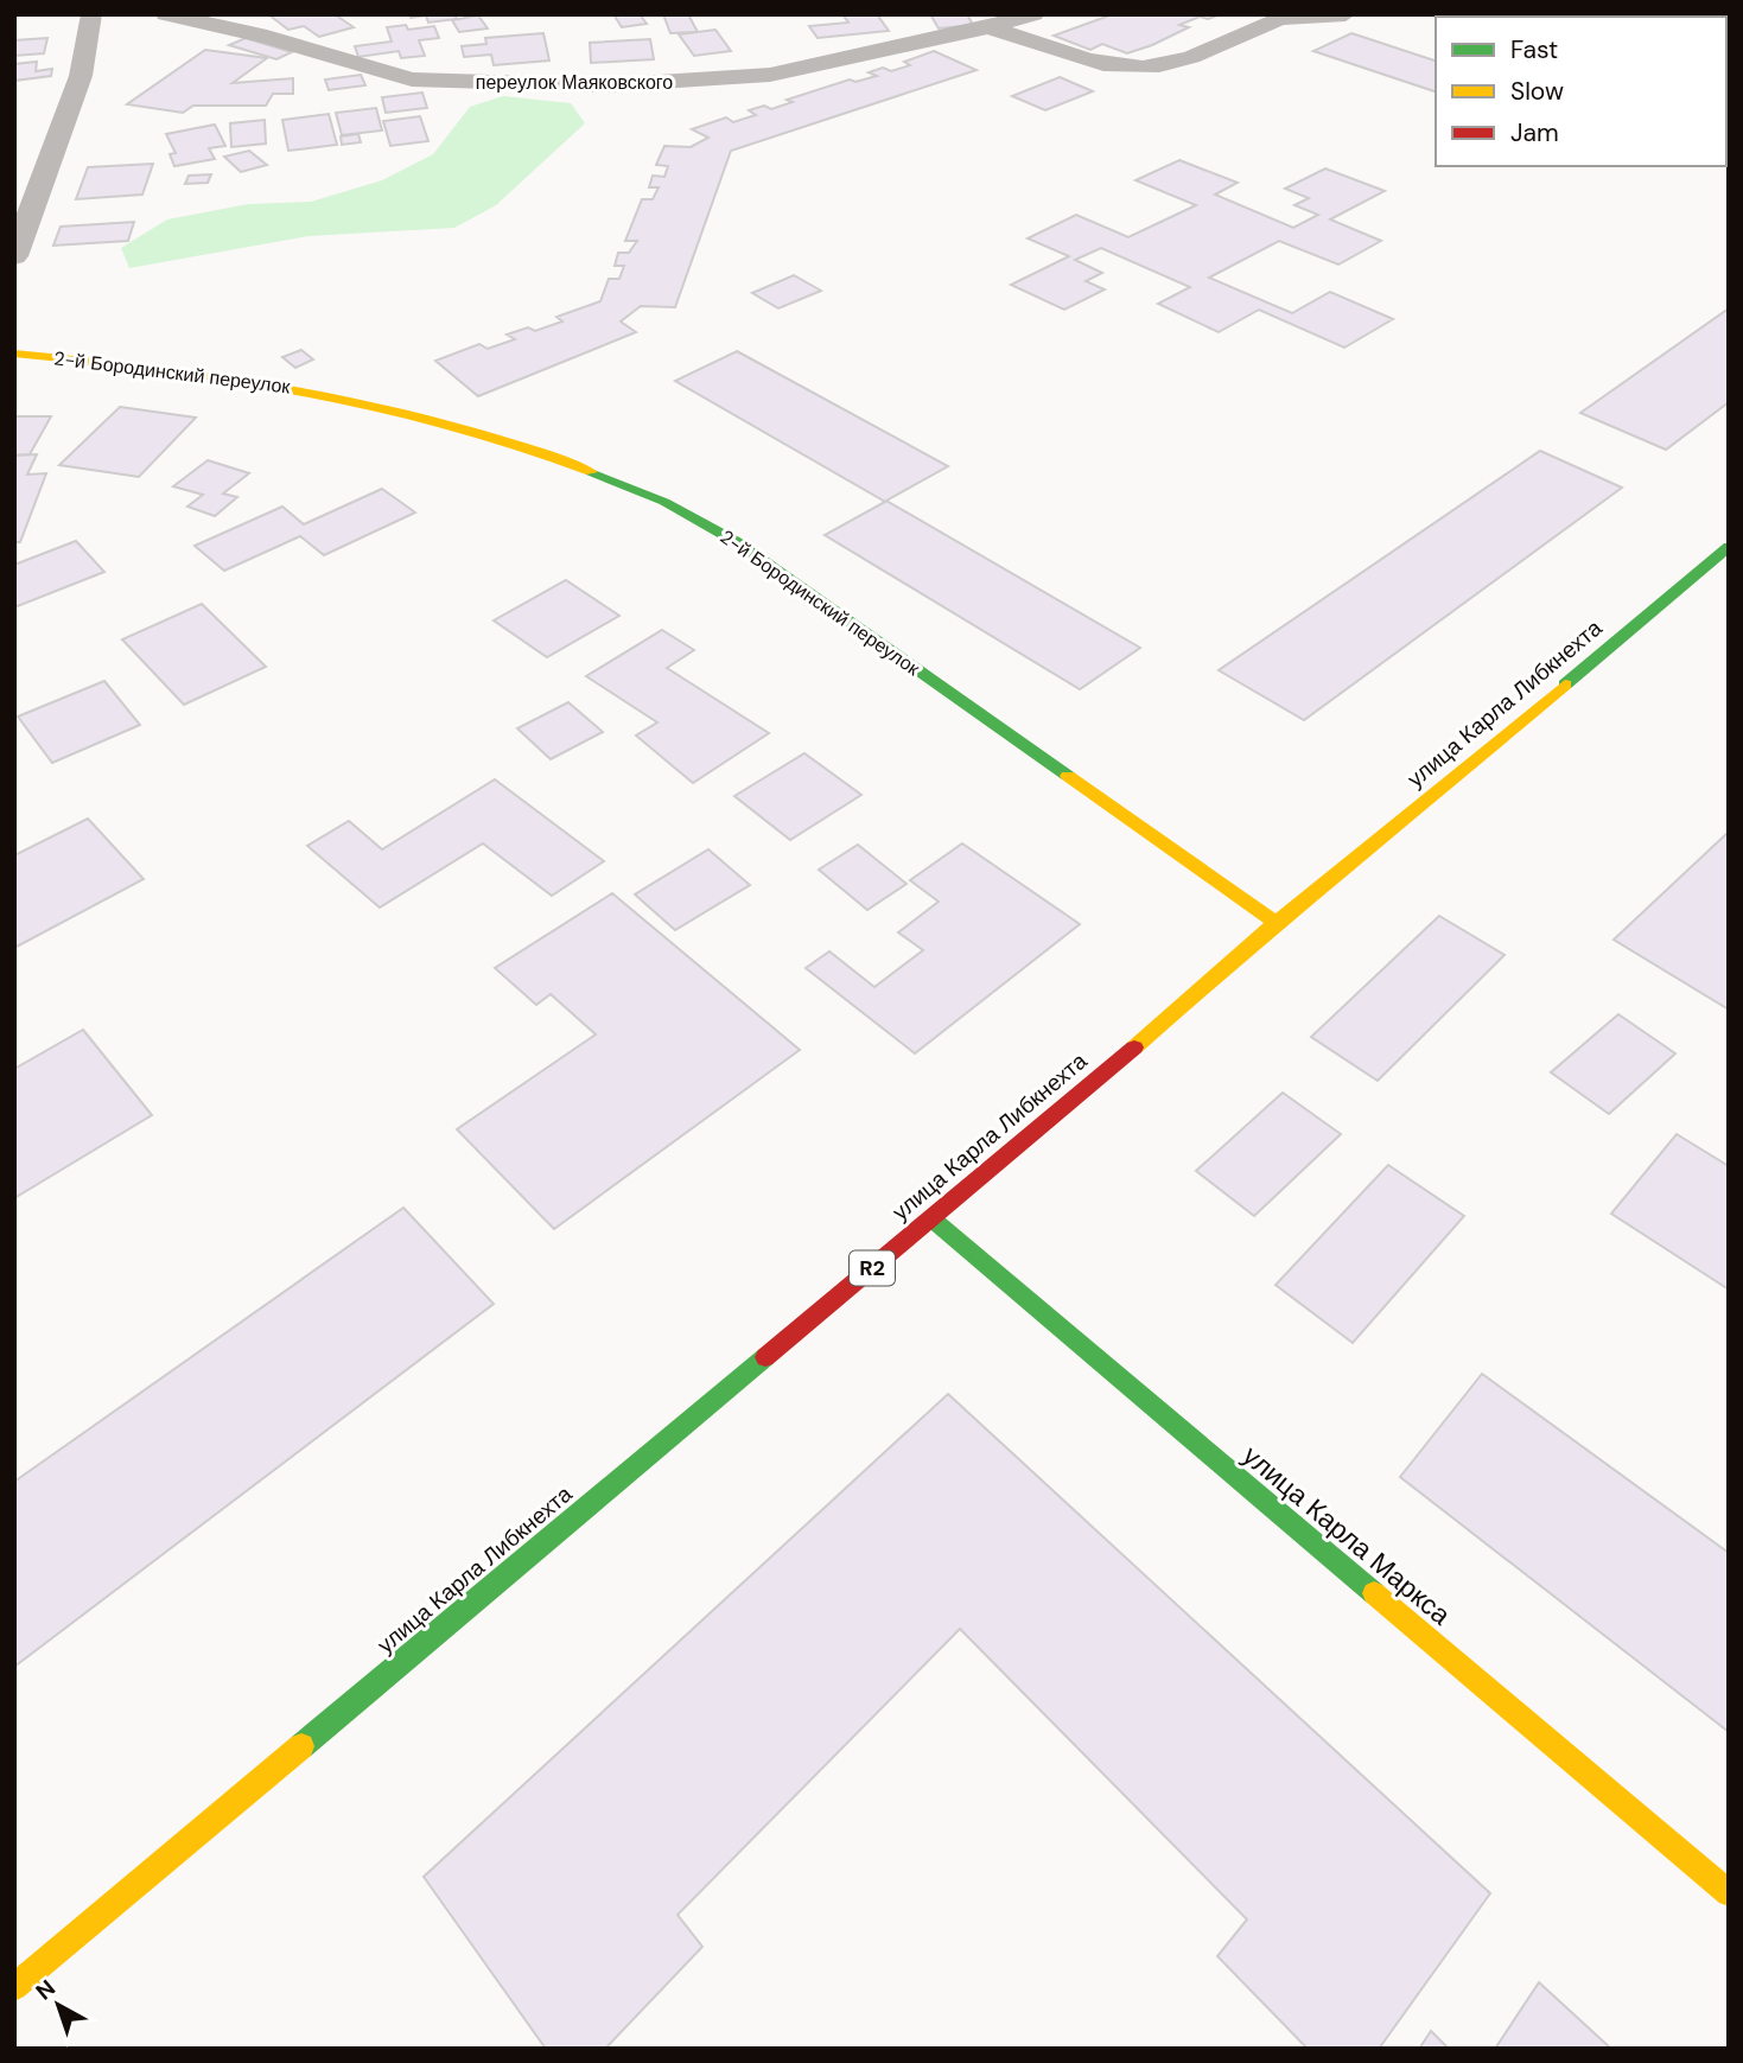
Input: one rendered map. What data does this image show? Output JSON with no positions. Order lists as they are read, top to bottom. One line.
{"streets":{"street":["переулок Маяковского","2-й Бородинский переулок","улица Карла Либкнехта","R2","улица Карла Маркса"]},"crossings":[["2-й Бородинский переулок","улица Карла Либкнехта"],["улица Карла Либкнехта","улица Карла Маркса"]],"legend":["Fast","Slow","Jam"],"north":"top left"}
